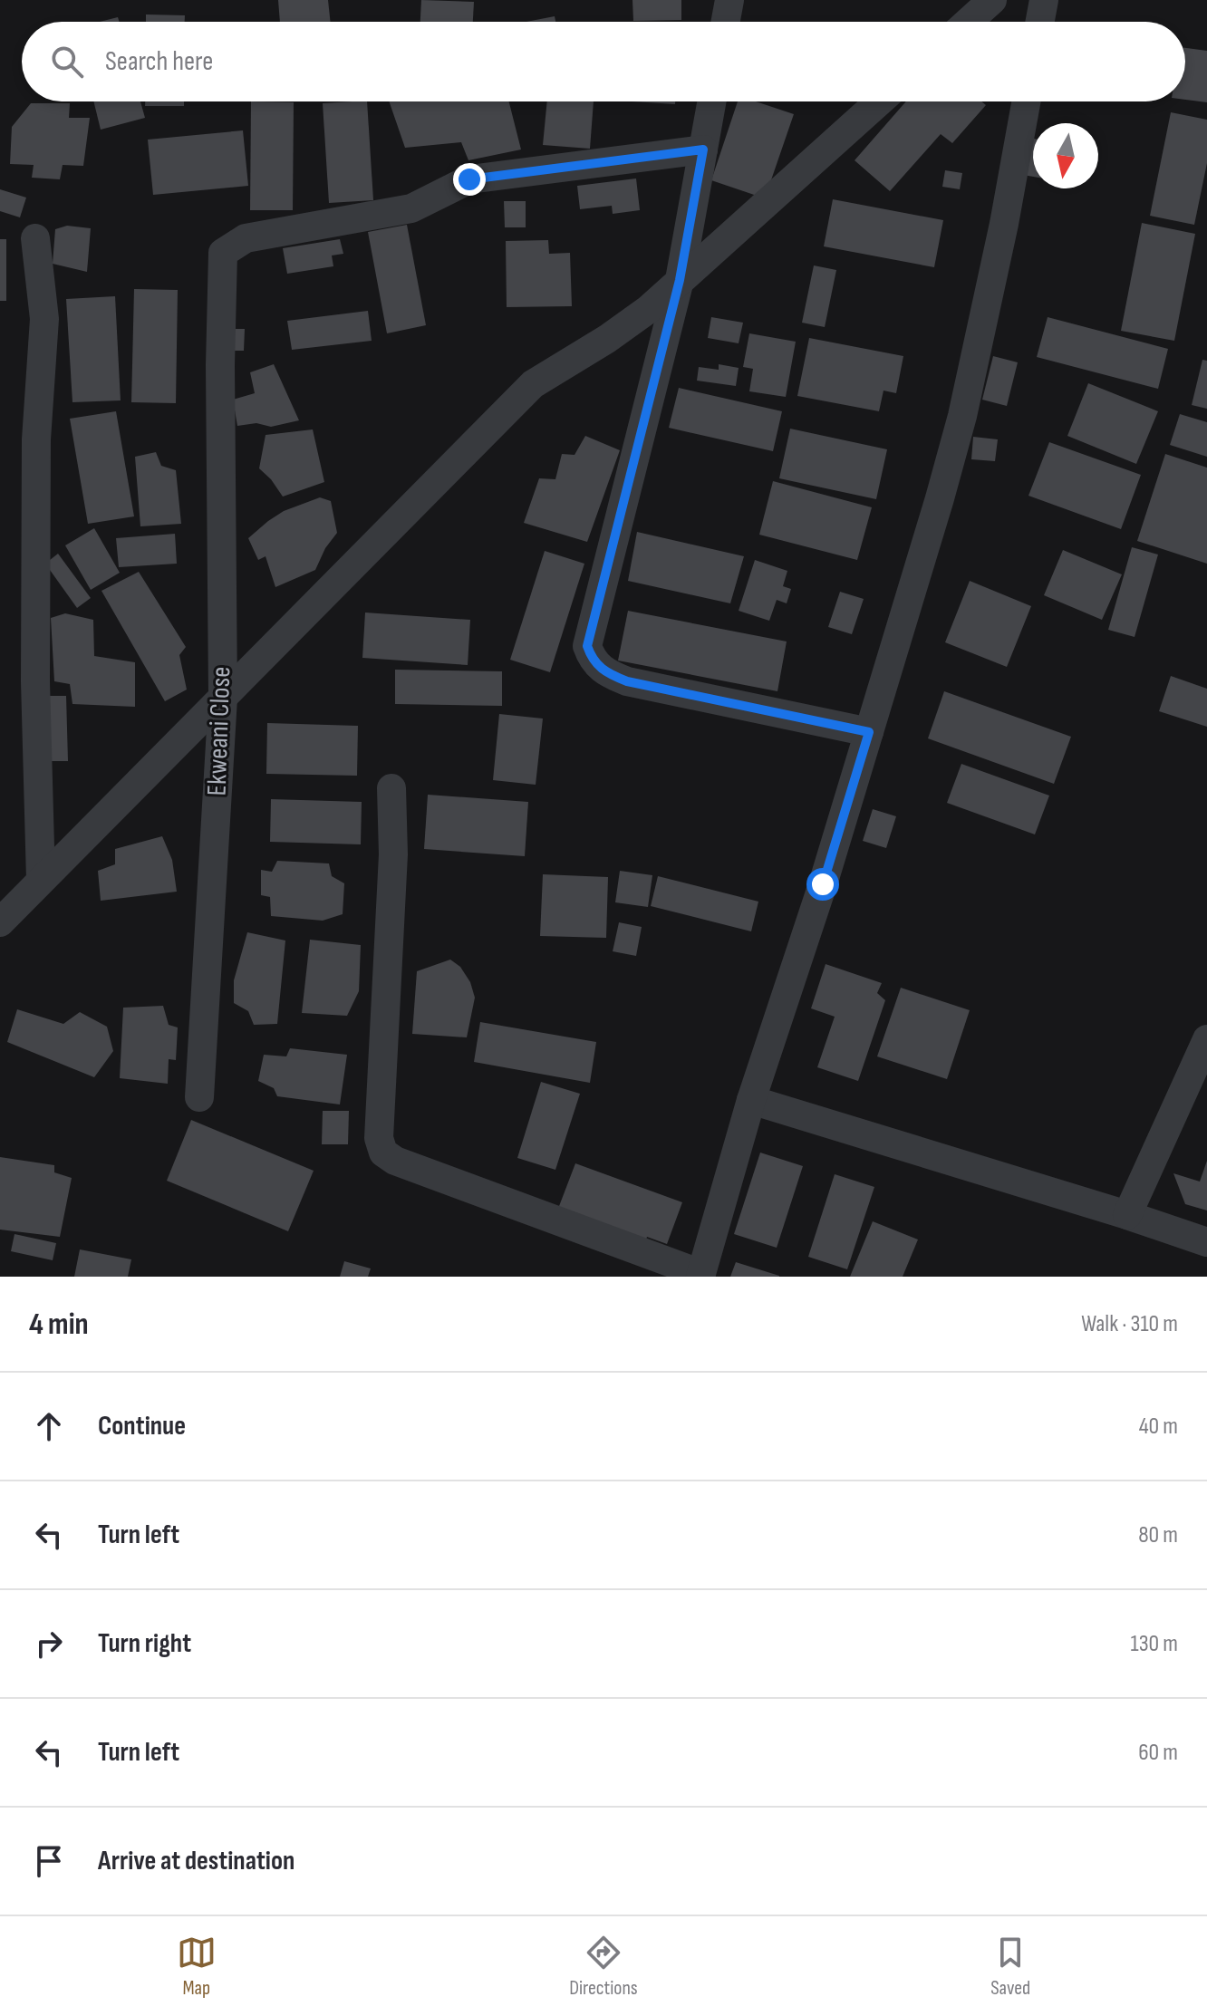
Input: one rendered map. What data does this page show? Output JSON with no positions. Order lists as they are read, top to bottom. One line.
{"streets":{"street":["Ekweani Close"]},"north":"bottom","page":{"search":"Search here","heading":["4 min","Walk · 310 m"],"list":[["Continue","40 m"],["Turn left","80 m"],["Turn right","130 m"],["Turn left","60 m"],"Arrive at destination"],"nav":["Map","Directions","Saved"]}}
